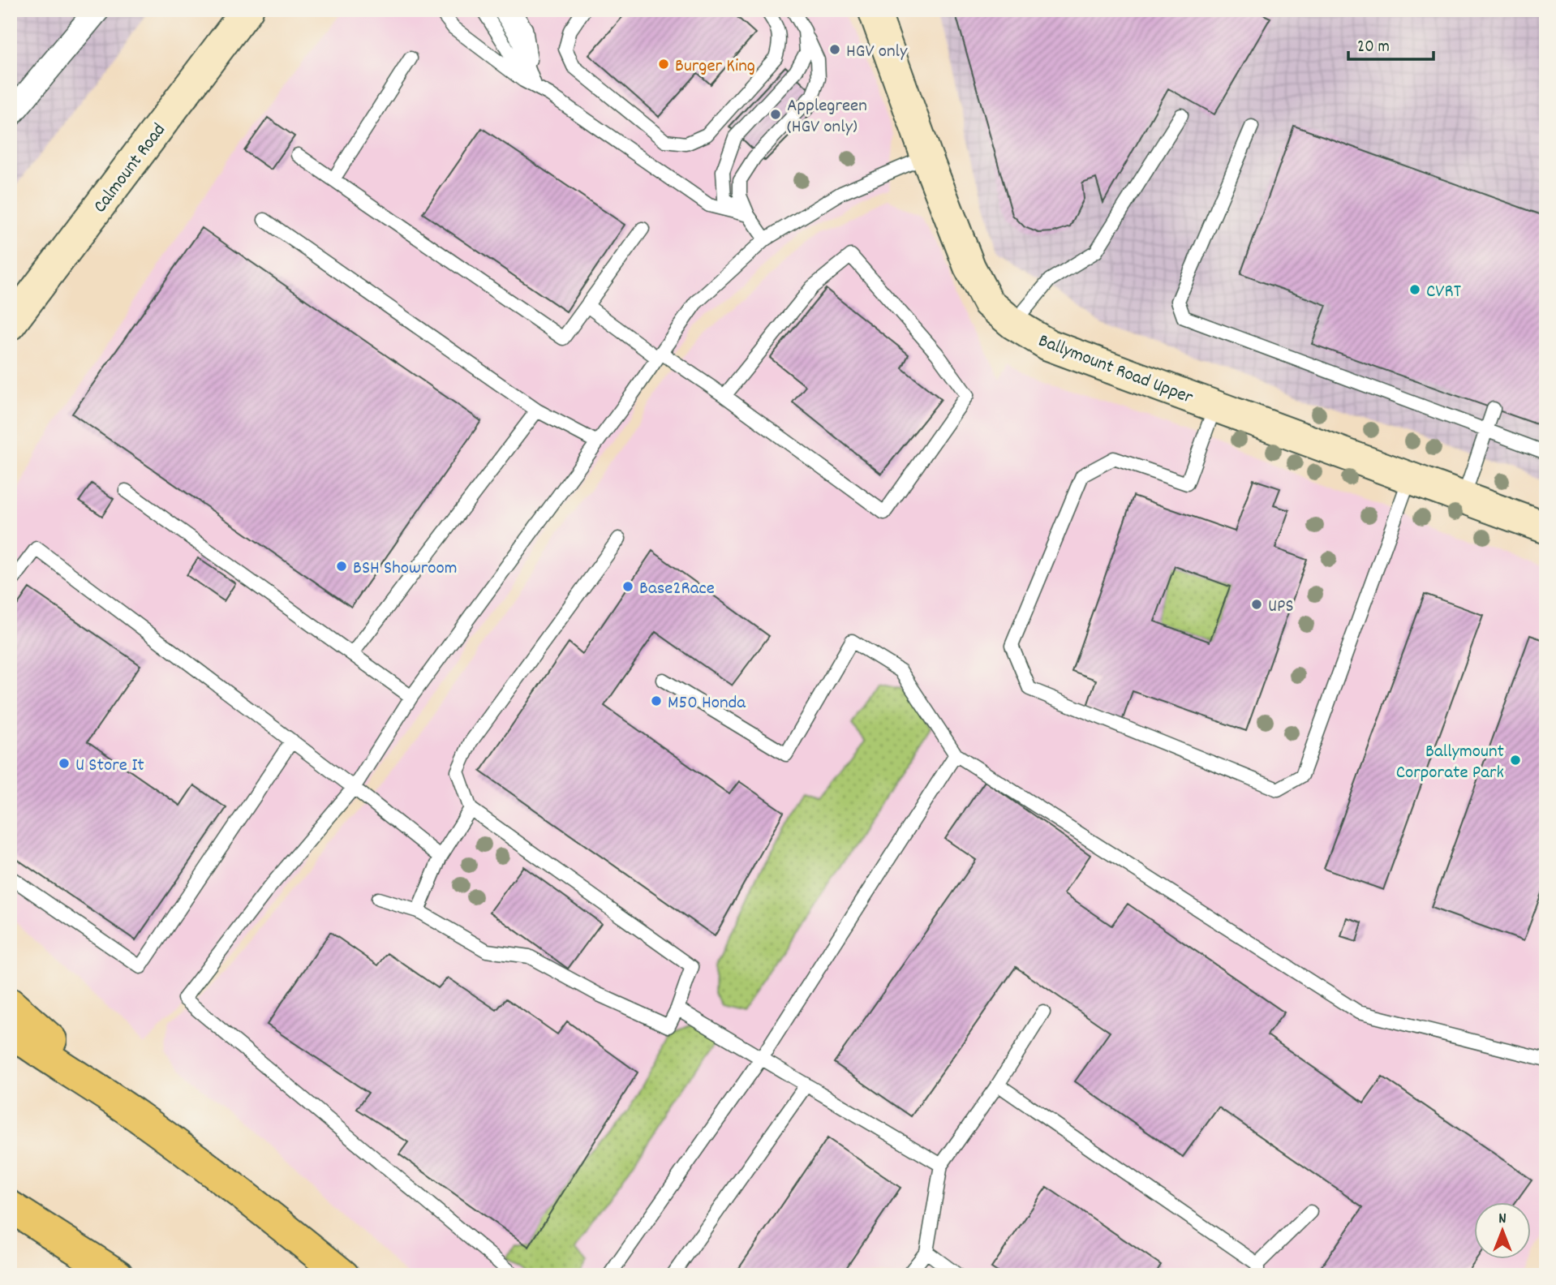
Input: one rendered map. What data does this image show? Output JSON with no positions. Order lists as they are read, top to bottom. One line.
{"streets":{"street":["Calmount Road","Ballymount Road Upper"]},"places":["HGV only","Burger King","Applegreen (HGV only)","CVRT","BSH Showroom","Base2Race","UPS","M50 Honda","Ballymount Corporate Park","U Store It"],"scale_bar":"20 m","north":"top"}
